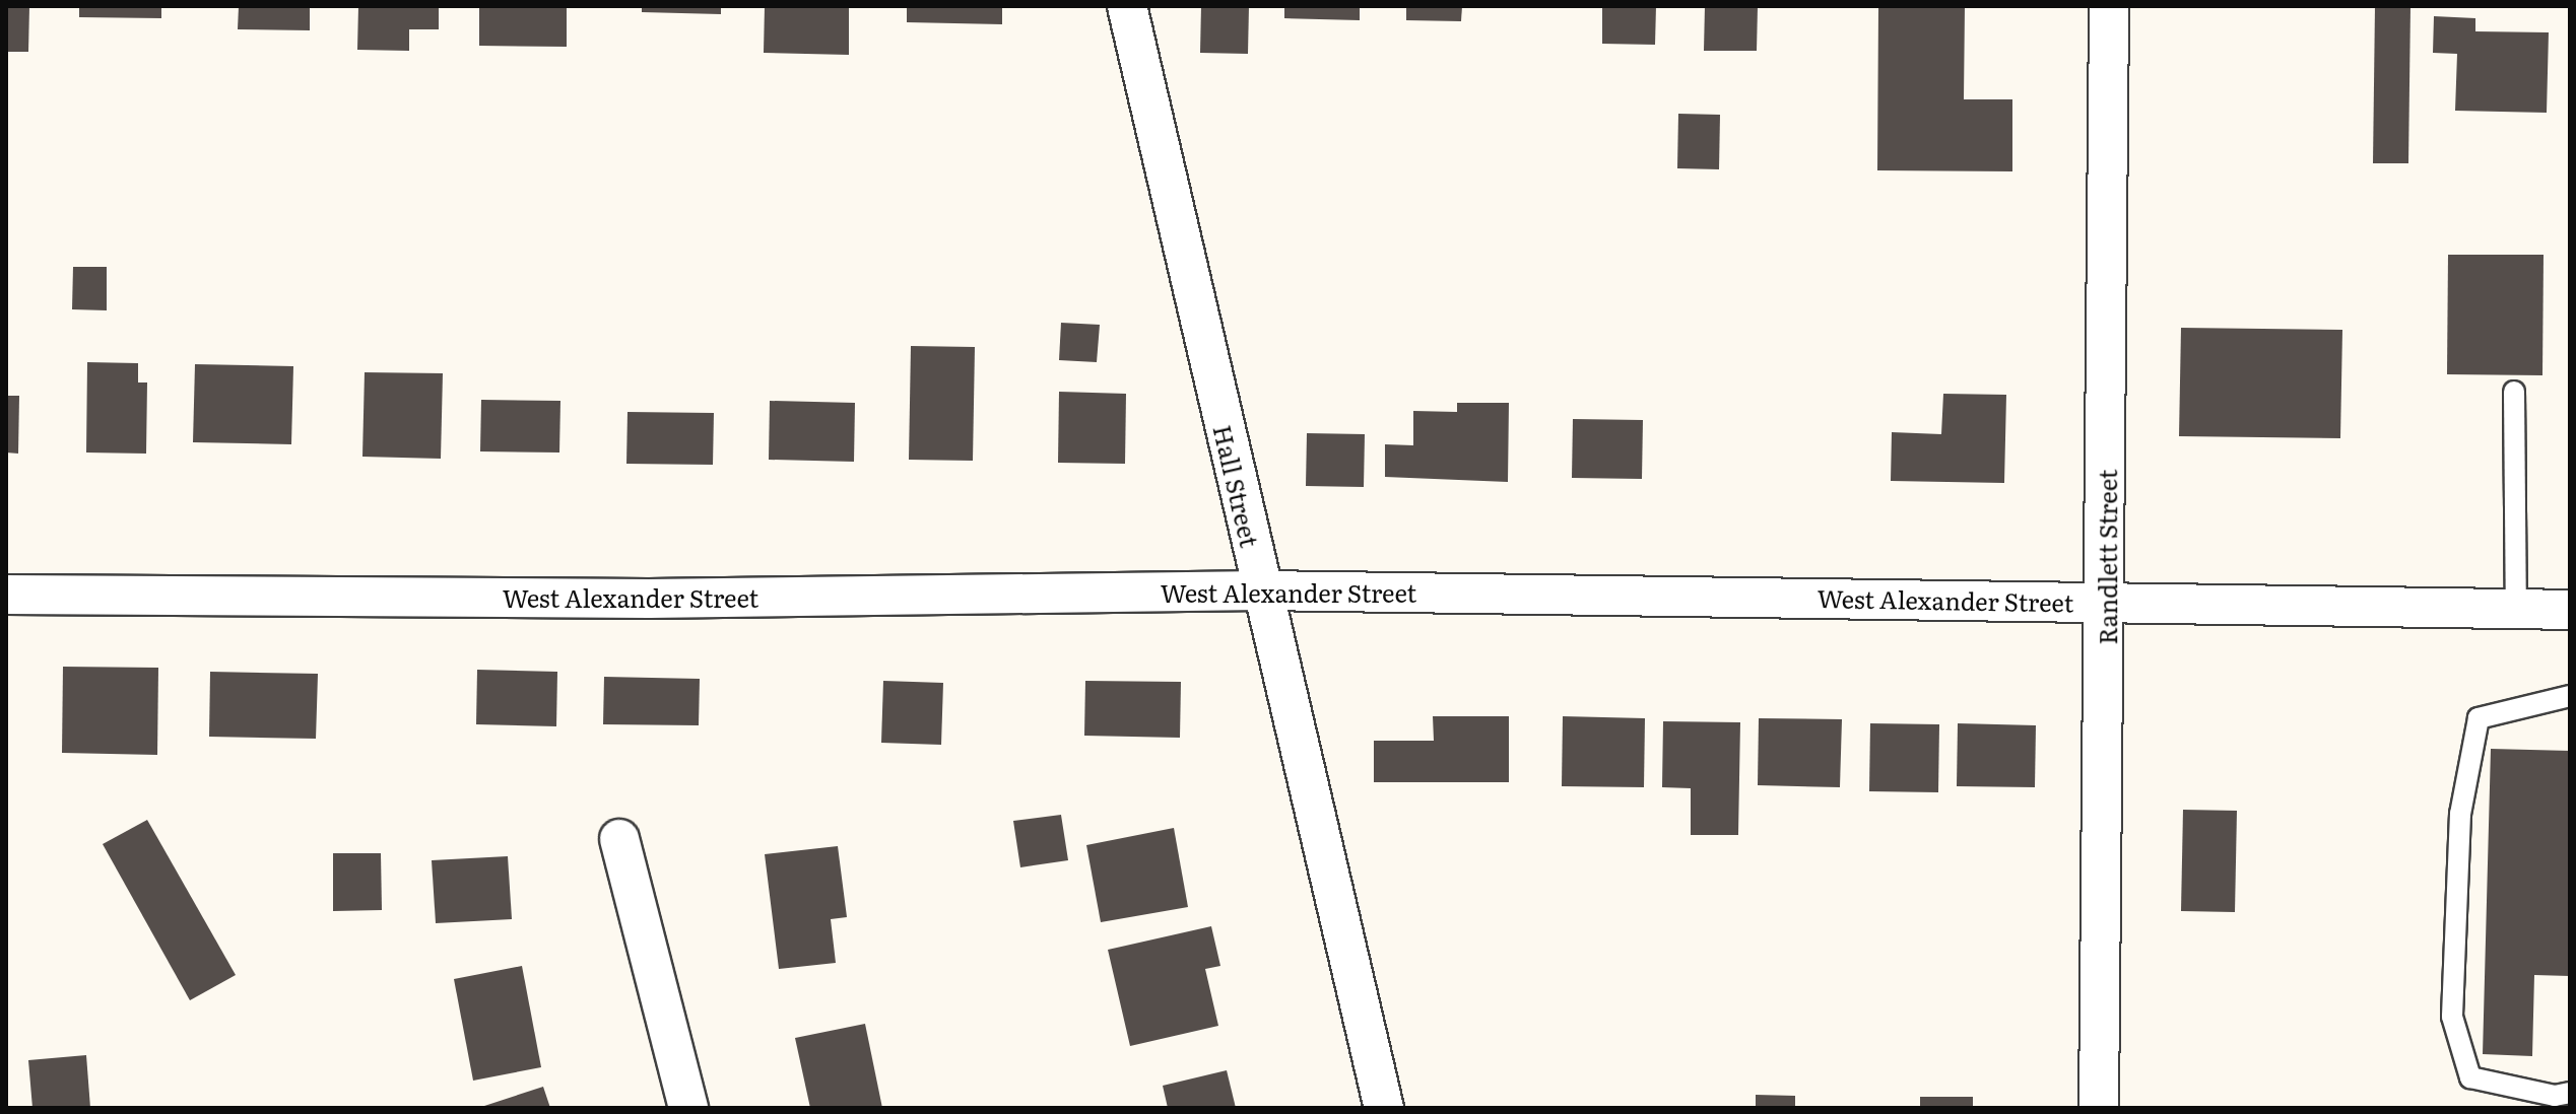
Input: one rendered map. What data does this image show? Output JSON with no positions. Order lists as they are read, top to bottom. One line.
{"streets":{"street":["Hall Street","Randlett Street","West Alexander Street"]},"crossings":[["Hall Street","West Alexander Street"],["Randlett Street","West Alexander Street"]]}
